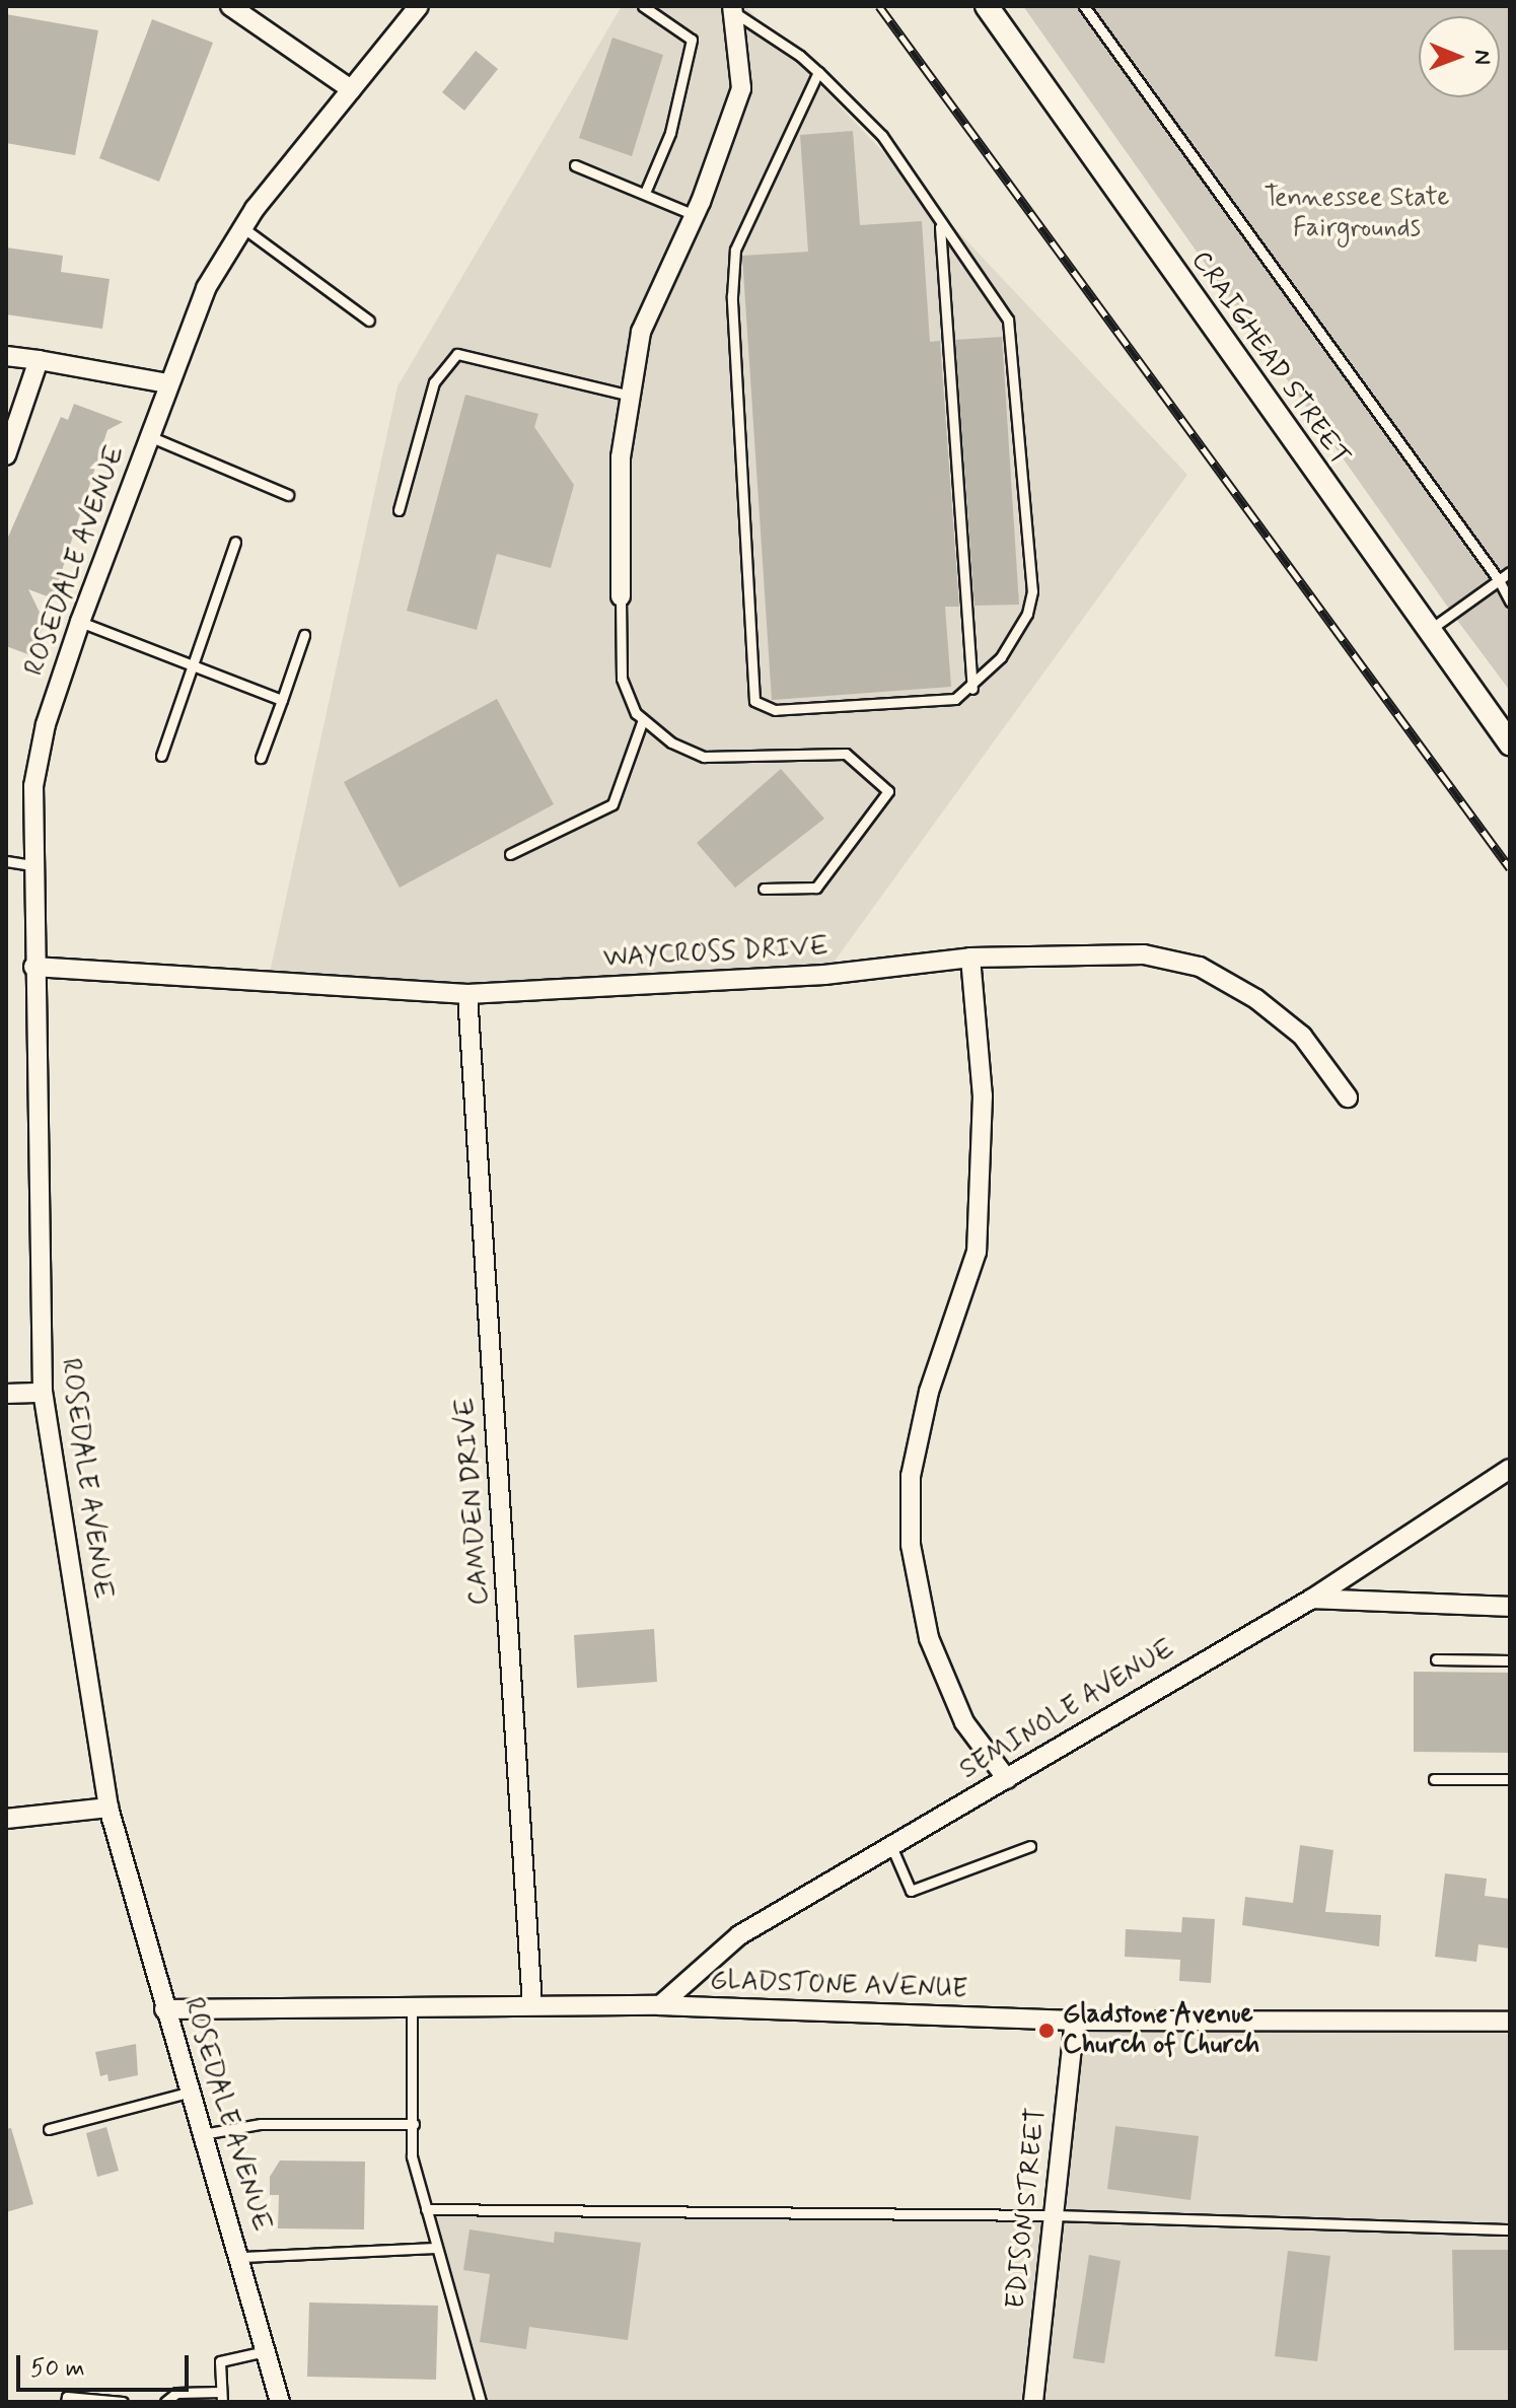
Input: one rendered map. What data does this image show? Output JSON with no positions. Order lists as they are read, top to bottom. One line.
{"streets":{"street":["CRAIGHEAD STREET","ROSEDALE AVENUE","WAYCROSS DRIVE","CAMDEN DRIVE","SEMINOLE AVENUE","GLADSTONE AVENUE","EDISON STREET"]},"crossings":[["ROSEDALE AVENUE","WAYCROSS DRIVE"],["ROSEDALE AVENUE","GLADSTONE AVENUE"],["WAYCROSS DRIVE","CAMDEN DRIVE"],["CAMDEN DRIVE","GLADSTONE AVENUE"],["SEMINOLE AVENUE","GLADSTONE AVENUE"],["GLADSTONE AVENUE","EDISON STREET"]],"parks":["Tennessee State Fairgrounds"],"places":["Gladstone Avenue Church of Church"],"scale_bar":"50 m","north":"right"}
